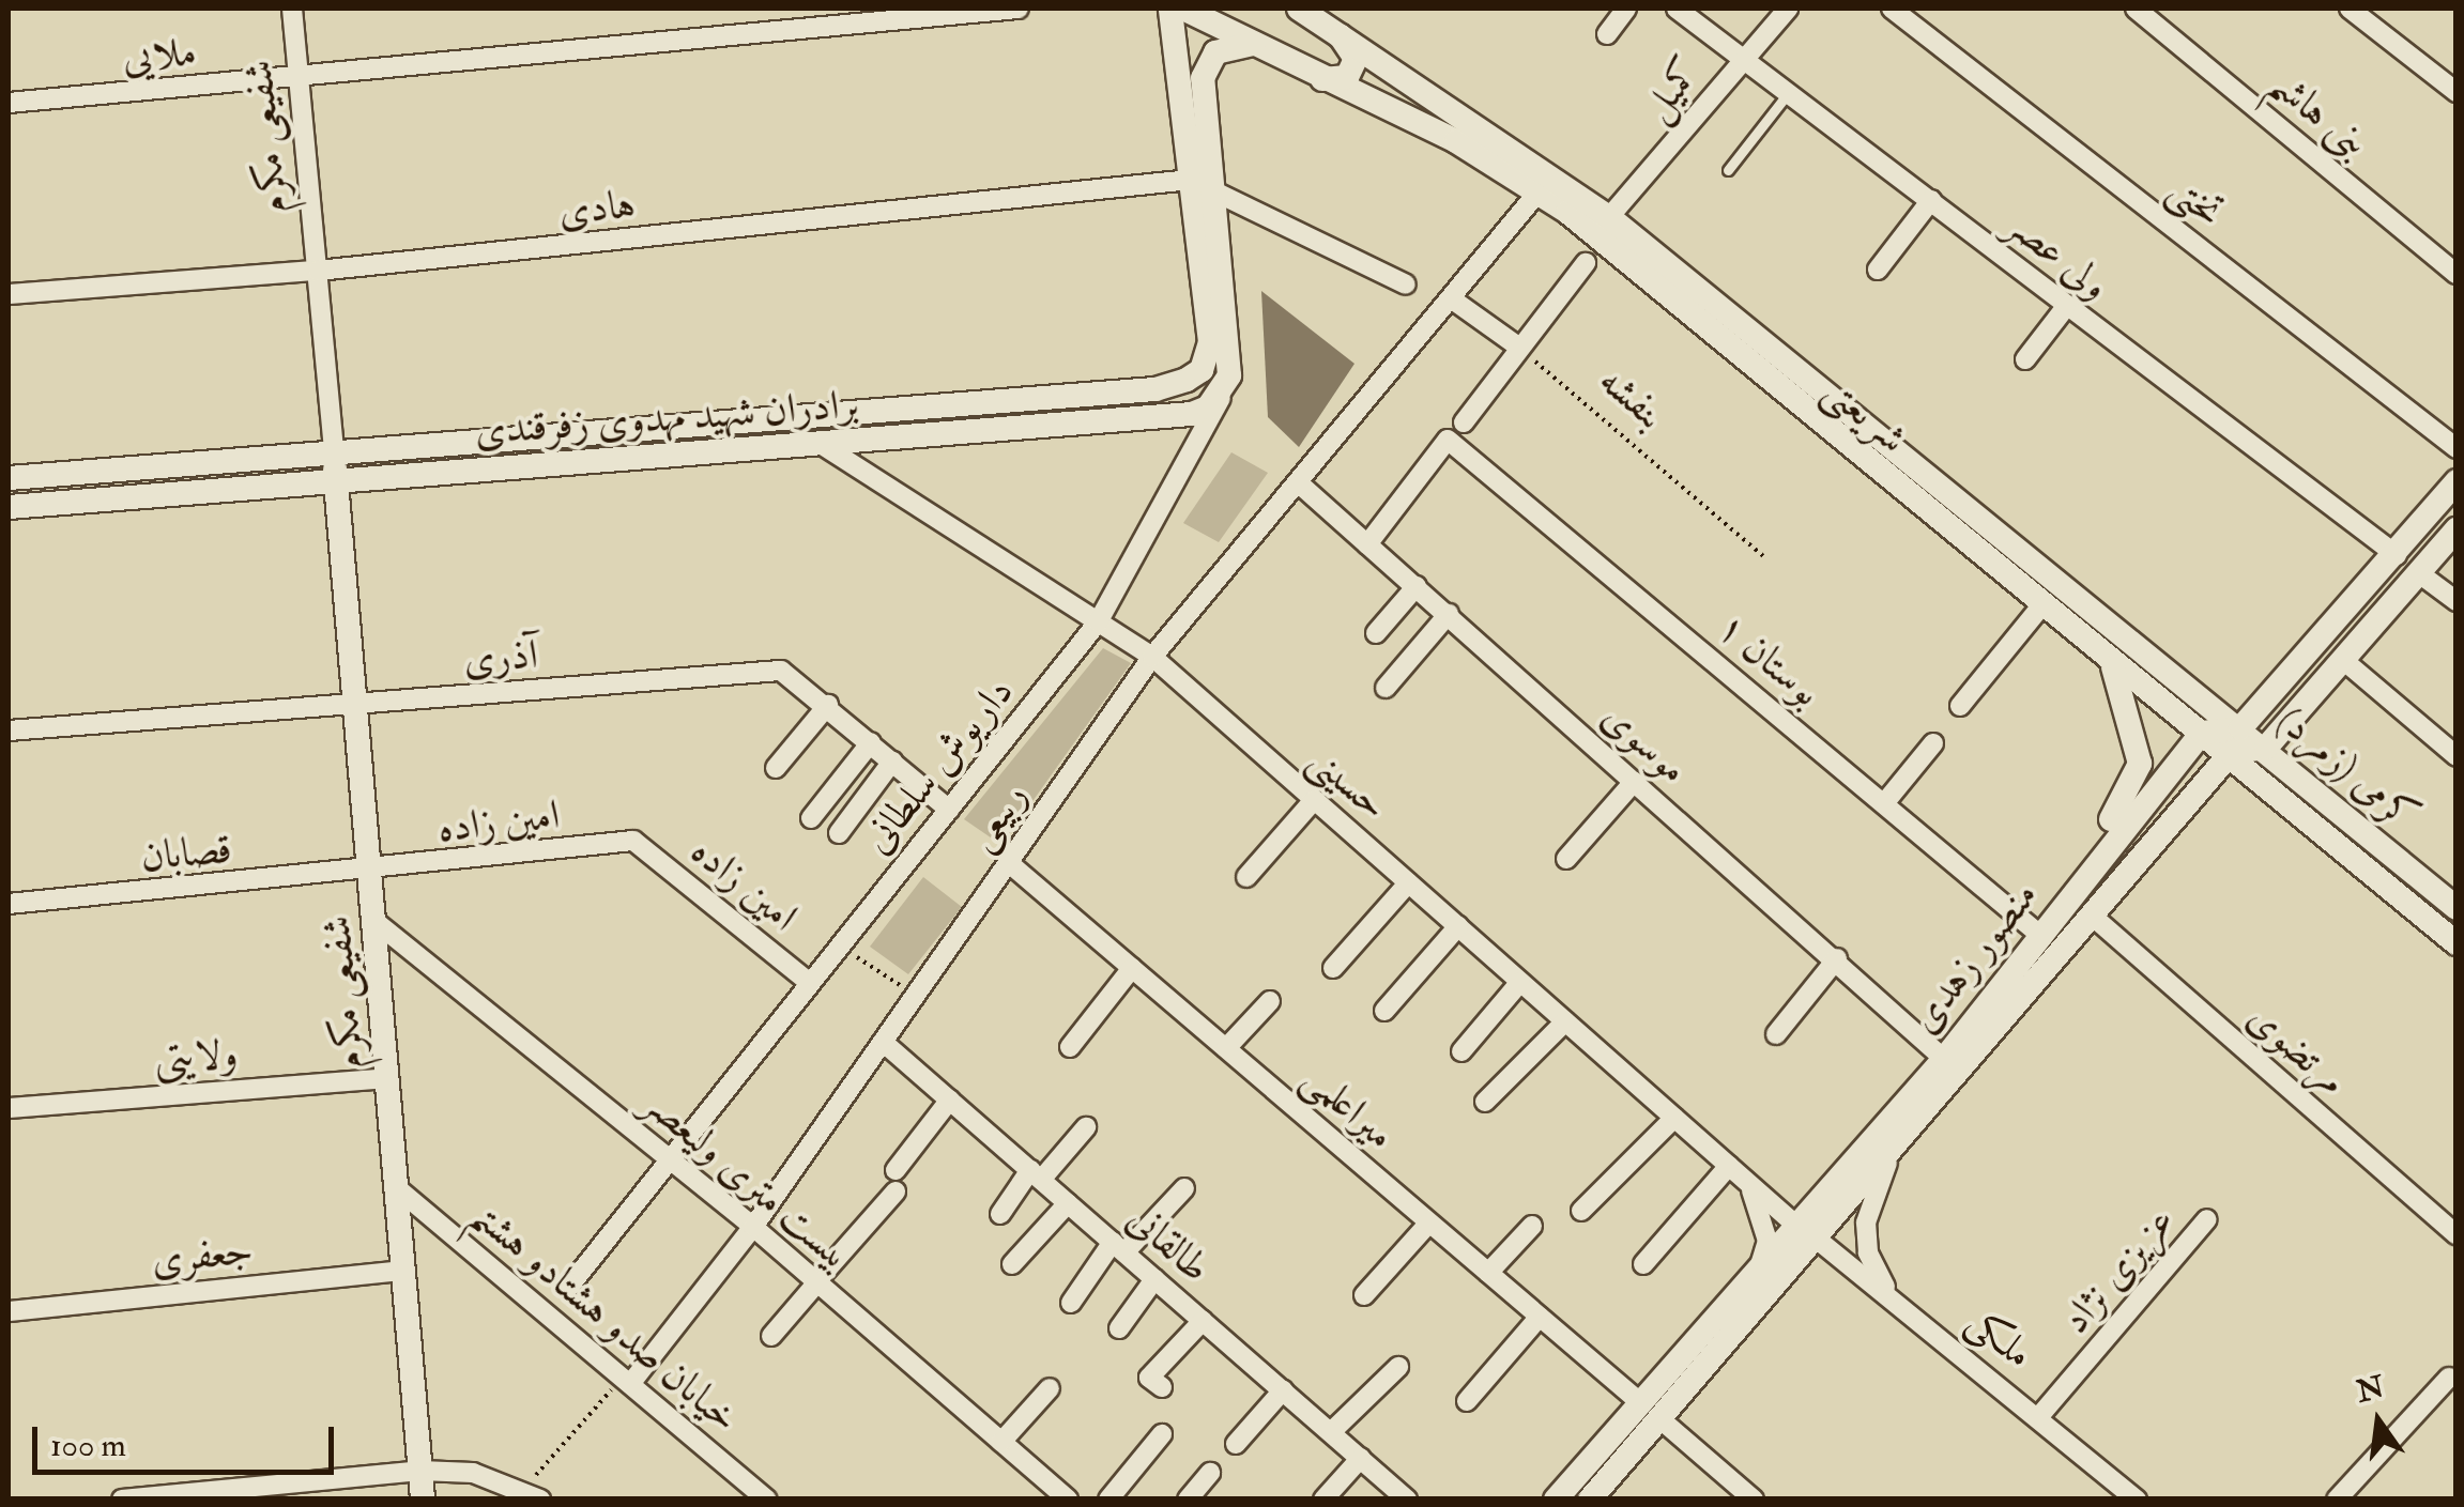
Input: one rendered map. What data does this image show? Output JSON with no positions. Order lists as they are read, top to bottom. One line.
{"streets":{"main road":["شفیعی مکرم","شریعتی","برادران شهید مهدوی زفرقندی","کرمی (زمرد)","منصور زهدی"],"street":["ملایی","کمیل","بنی هاشم","تختی","هادی","ولی عصر","آذری","بوستان ۱","موسوی","داریوش سلطانی","حسینی","ربیعی","امين زاده","قصابان","امین زاده","مرتضوی","ولایتی","میراعلمی","بیست متری ولیعصر","طالقانی","جعفری","عزیزی نژاد","خیابان صدو هشتادو هشتم","ملکی"],"path":["بنفشه"]},"crossings":[["ملایی","شفیعی مکرم"],["کمیل","ولی عصر"],["کمیل","شریعتی"],["شفیعی مکرم","هادی"],["شفیعی مکرم","برادران شهید مهدوی زفرقندی"],["شفیعی مکرم","آذری"],["شفیعی مکرم","امين زاده"],["شفیعی مکرم","قصابان"],["شفیعی مکرم","ولایتی"],["شفیعی مکرم","بیست متری ولیعصر"],["شفیعی مکرم","جعفری"],["شفیعی مکرم","خیابان صدو هشتادو هشتم"],["شریعتی","کرمی (زمرد)"],["شریعتی","ربیعی"],["شریعتی","منصور زهدی"],["برادران شهید مهدوی زفرقندی","داریوش سلطانی"],["برادران شهید مهدوی زفرقندی","حسینی"],["آذری","داریوش سلطانی"],["بوستان ۱","موسوی"],["بوستان ۱","منصور زهدی"],["موسوی","ربیعی"],["موسوی","منصور زهدی"],["داریوش سلطانی","حسینی"],["داریوش سلطانی","امین زاده"],["داریوش سلطانی","بیست متری ولیعصر"],["حسینی","ربیعی"],["حسینی","منصور زهدی"],["حسینی","ملکی"],["ربیعی","میراعلمی"],["ربیعی","بیست متری ولیعصر"],["ربیعی","طالقانی"],["ربیعی","خیابان صدو هشتادو هشتم"],["امين زاده","قصابان"],["امين زاده","امین زاده"],["منصور زهدی","مرتضوی"],["منصور زهدی","میراعلمی"],["منصور زهدی","ملکی"],["عزیزی نژاد","ملکی"]],"scale_bar":"100 m","north":"top"}
